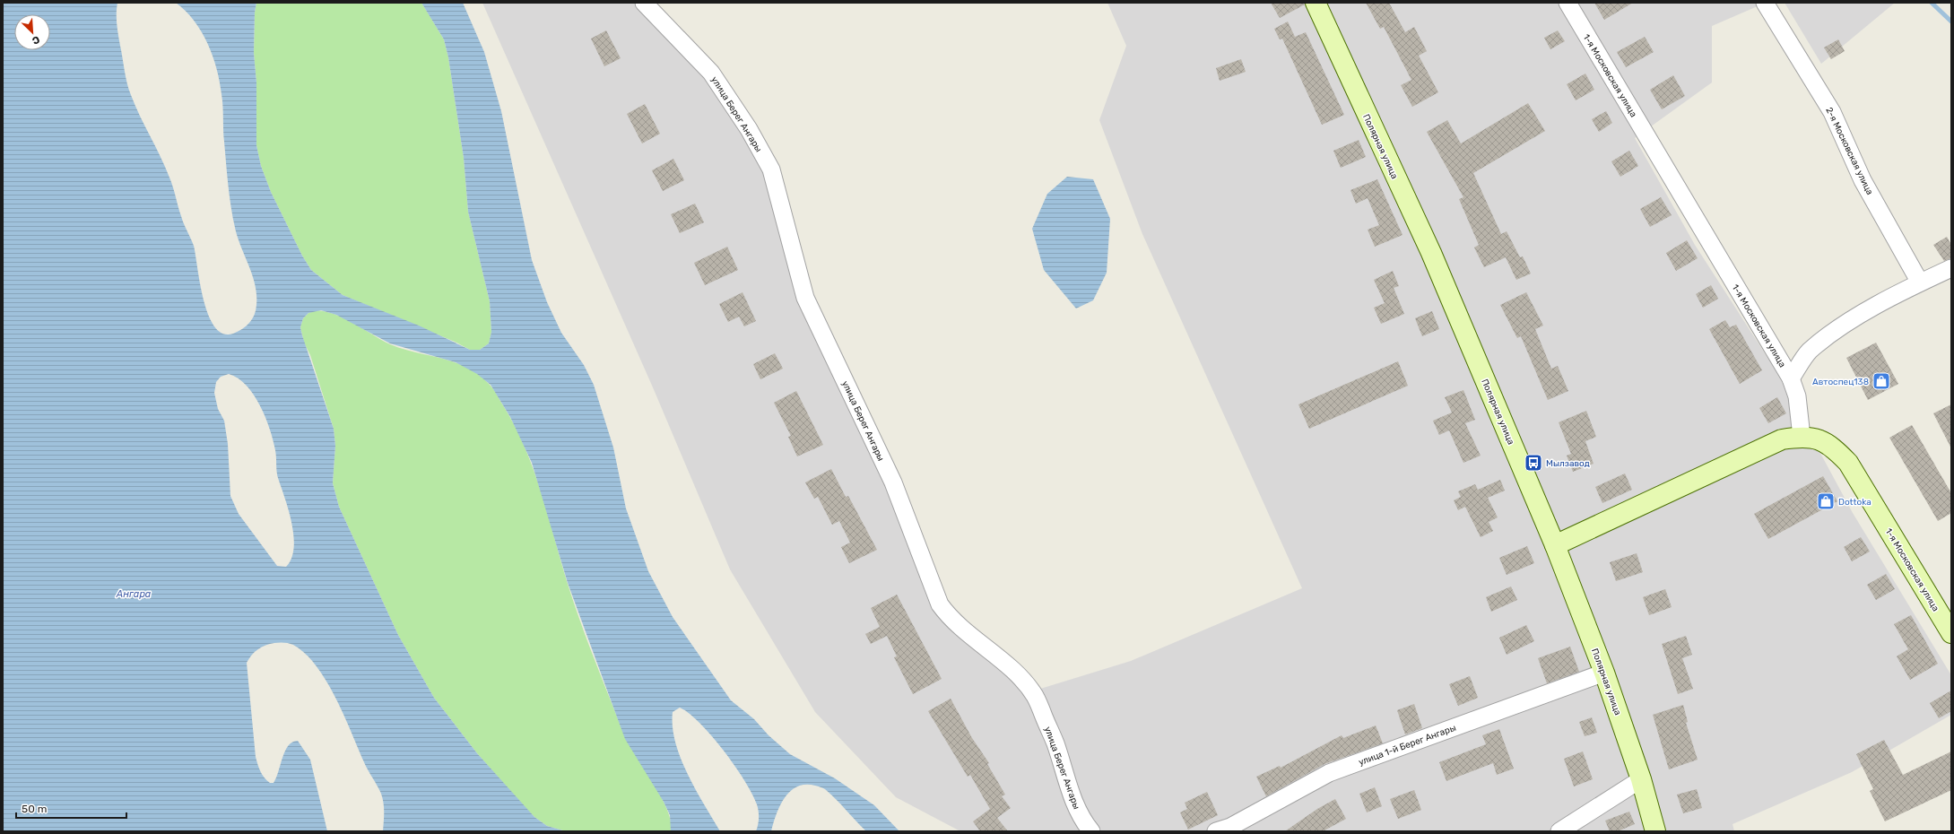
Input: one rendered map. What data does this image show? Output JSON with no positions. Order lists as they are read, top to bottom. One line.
{"streets":{"main road":["1-я Московская улица","Полярная улица"],"street":["улица Берег Ангары","2-я Московская улица","улица 1-й Берег Ангары"]},"crossings":[["Полярная улица","улица 1-й Берег Ангары"]],"water":["Ангара"],"places":{"shop":["Автоспец138","Dottoka"],"bus stop":["Мылзавод"]},"scale_bar":"50 m","north":"bottom right"}
